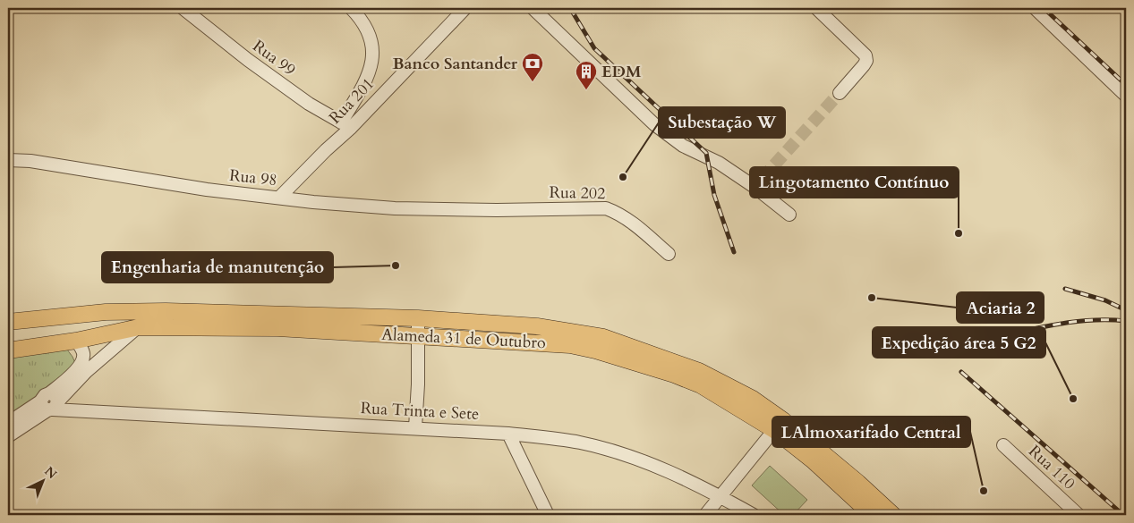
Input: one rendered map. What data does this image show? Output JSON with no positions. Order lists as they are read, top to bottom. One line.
{"streets":{"main road":["Alameda 31 de Outubro"],"street":["Rua 99","Rua 201","Rua 98","Rua 202","Rua Trinta e Sete","Rua 110"]},"crossings":[["Rua 99","Rua 201"],["Rua 201","Rua 98"],["Rua 98","Rua 202"]],"places":{"bank":["Banco Santander"],"building":["EDM"],"other":["Subestação W","Lingotamento Contínuo","Engenharia de manutenção","Aciaria 2","Expedição área 5 G2","LAlmoxarifado Central"]},"north":"top right"}
